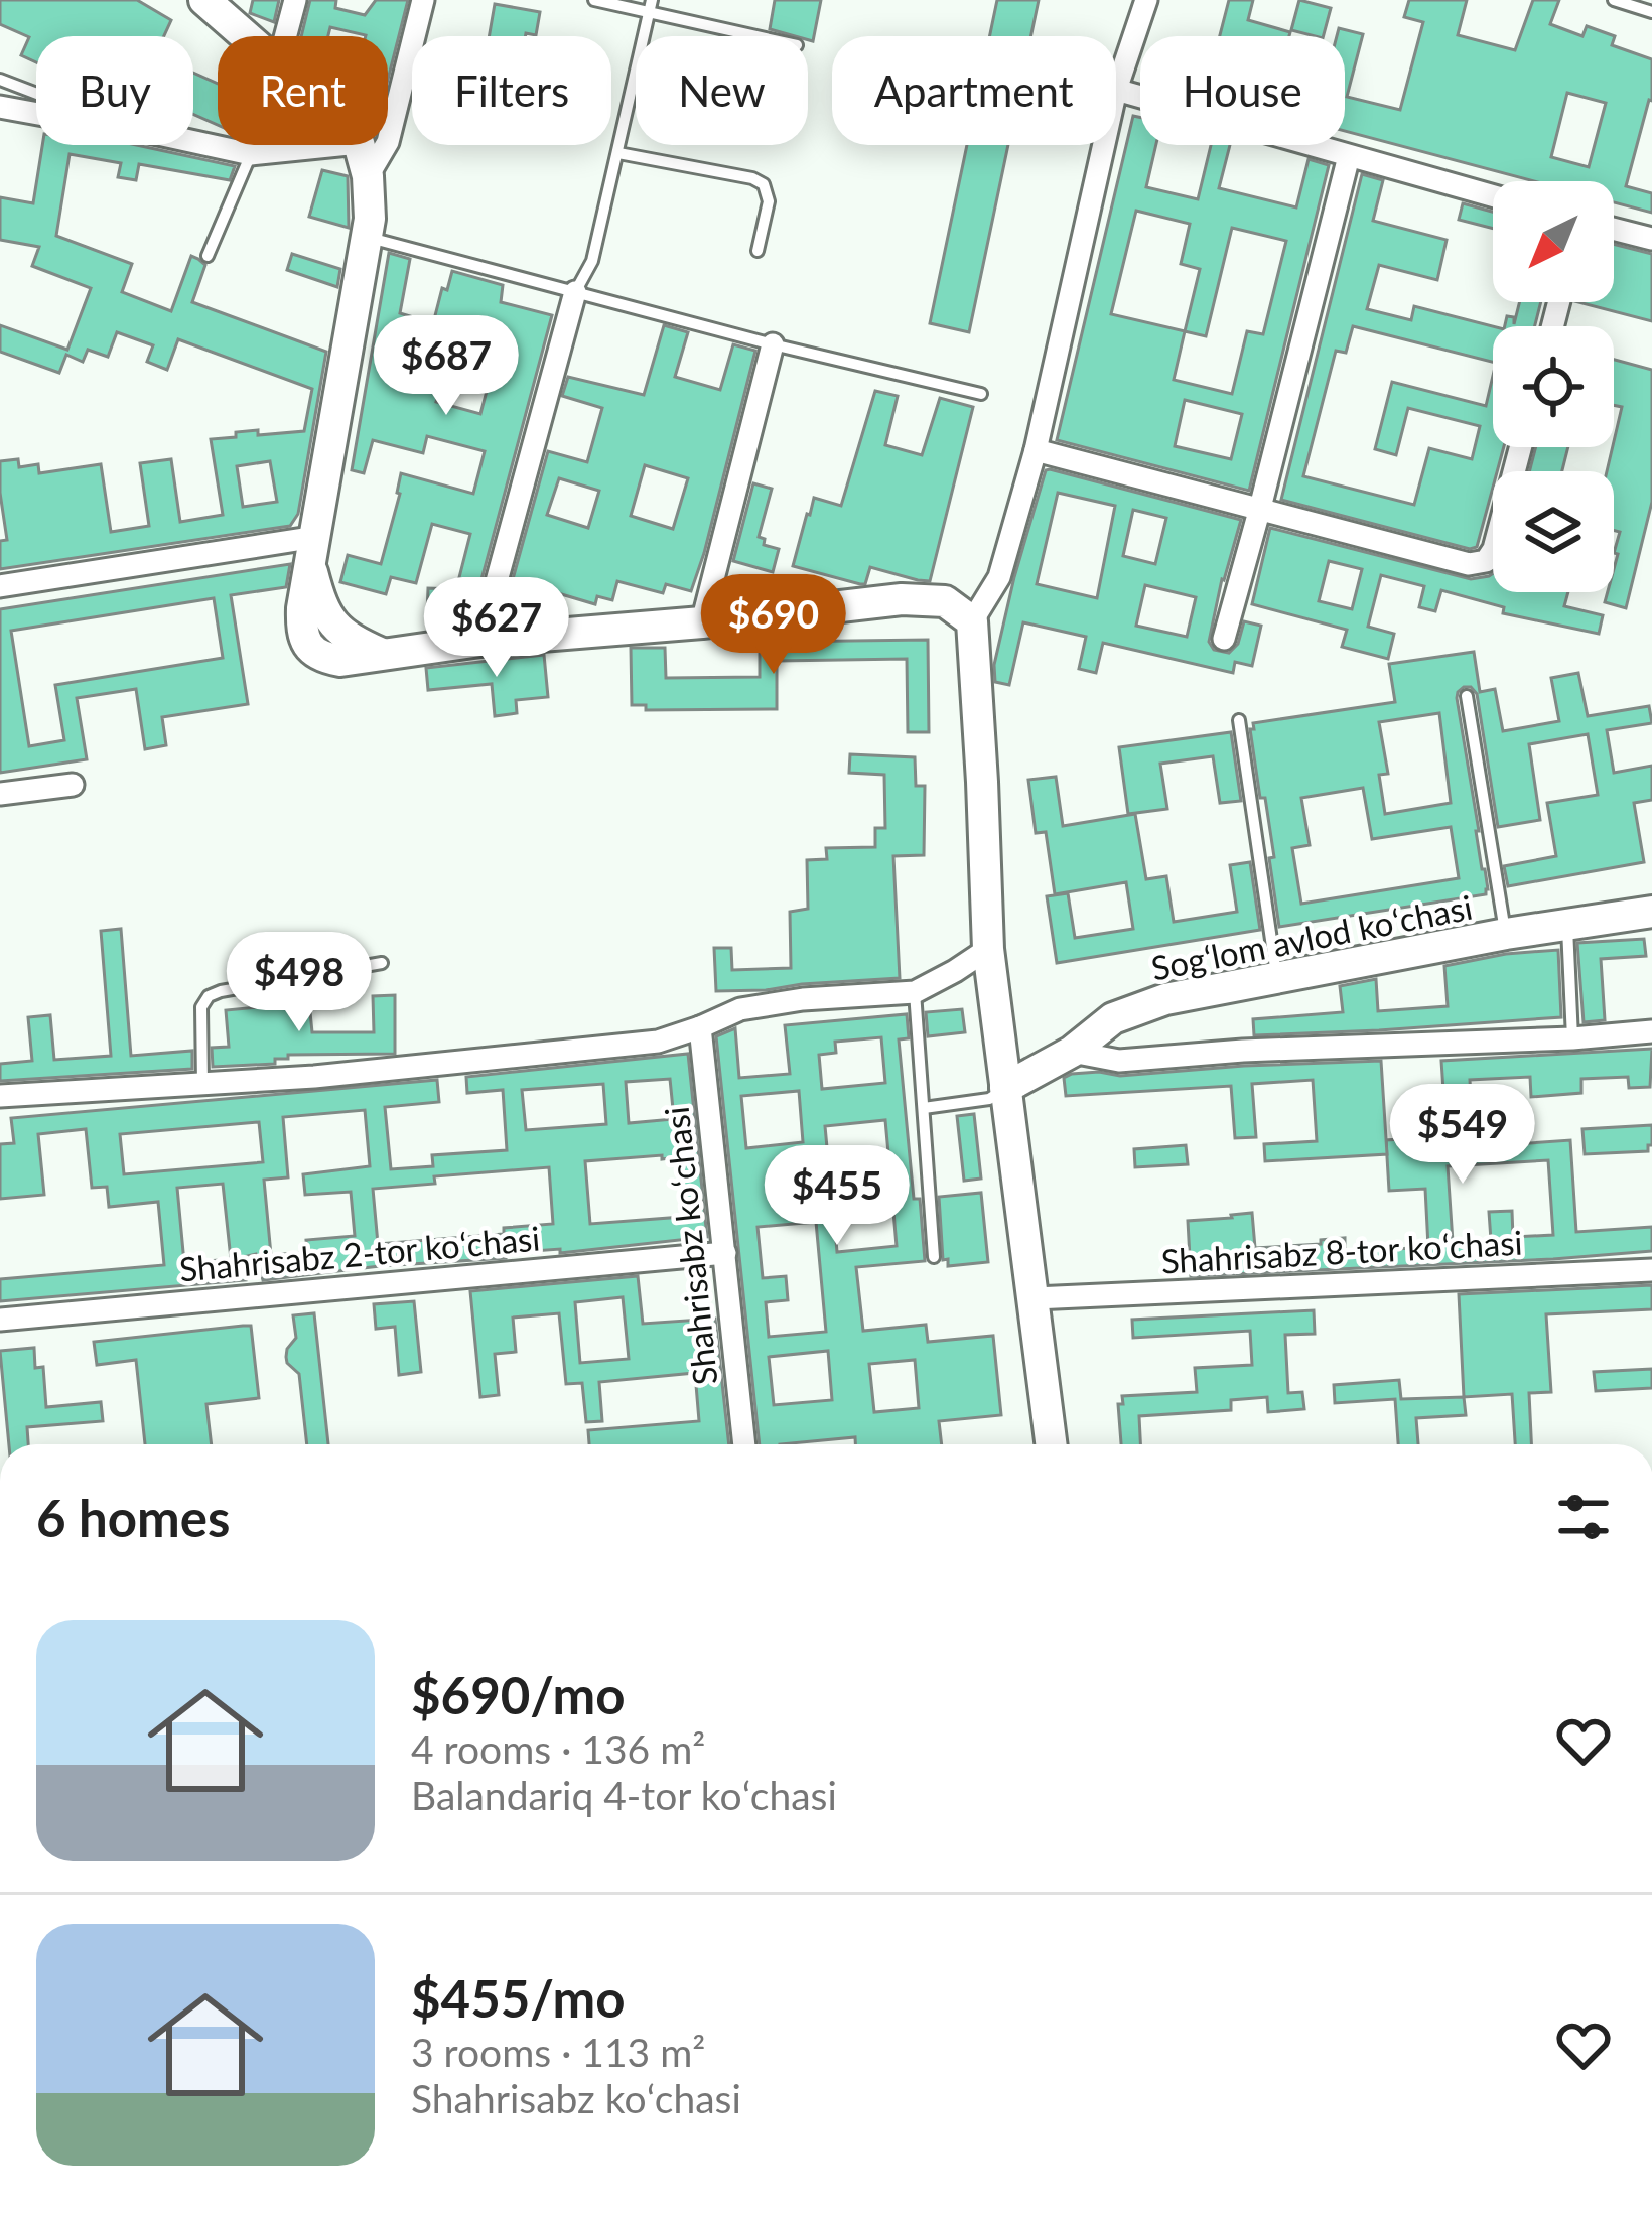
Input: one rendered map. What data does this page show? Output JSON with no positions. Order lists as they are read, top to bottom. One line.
{"streets":{"street":["Sogʻlom avlod koʻchasi","Shahrisabz koʻchasi","Shahrisabz 8-tor koʻchasi","Shahrisabz 2-tor koʻchasi"]},"crossings":[["Shahrisabz koʻchasi","Shahrisabz 2-tor koʻchasi"]],"north":"bottom left","page":{"chip":["Buy","Rent","Filters","New","Apartment","House"],"price":["$687","$690","$627","$498","$549","$455"],"heading":"6 homes","list":[{"name":"$690/mo","note":"4 rooms · 136 m² · Balandariq 4-tor koʻchasi"},{"name":"$455/mo","note":"3 rooms · 113 m² · Shahrisabz koʻchasi"}]}}
